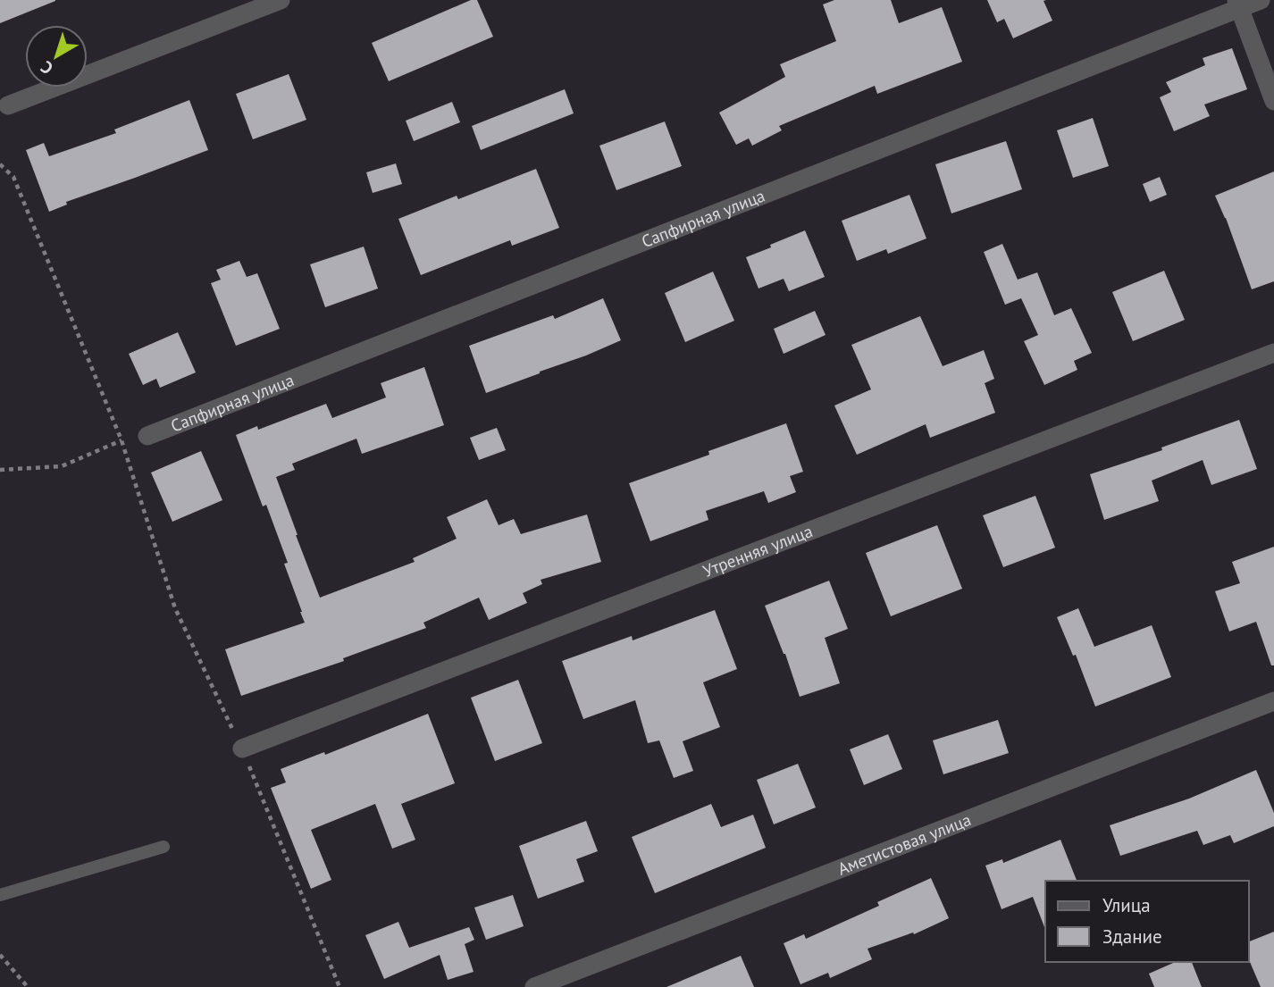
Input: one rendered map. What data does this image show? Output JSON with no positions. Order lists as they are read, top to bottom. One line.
{"streets":{"street":["Сапфирная улица","Утренняя улица","Аметистовая улица"]},"legend":["Улица","Здание"],"north":"bottom left"}
